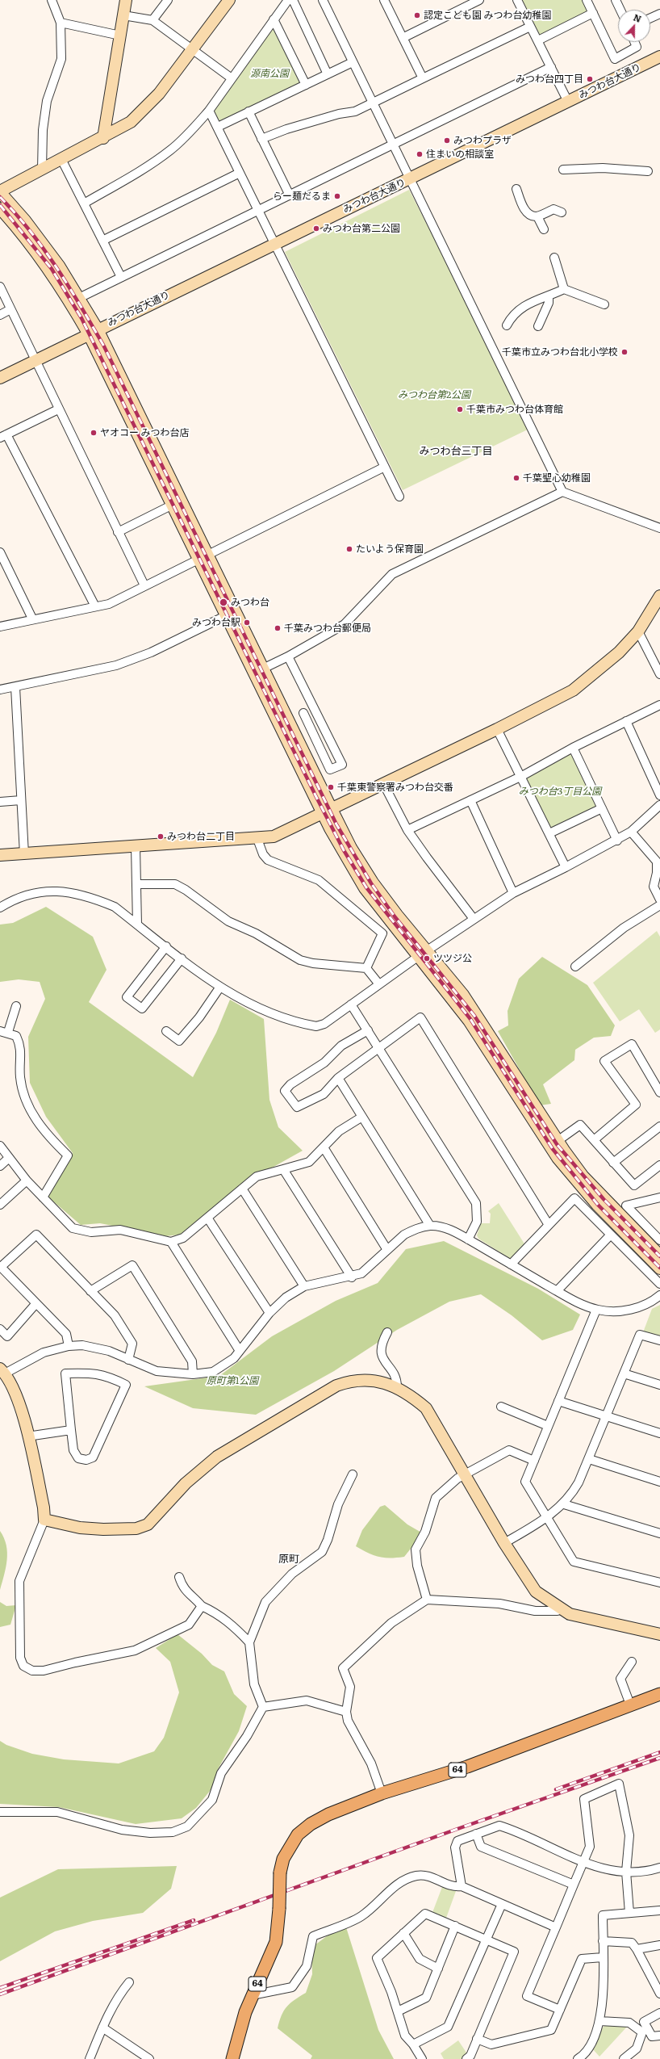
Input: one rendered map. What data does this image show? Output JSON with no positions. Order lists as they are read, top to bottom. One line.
{"streets":{"main road":["64"],"street":["みつわ台大通り"]},"districts":["みつわ台三丁目","原町"],"parks":["源南公園","みつわ台第2公園","みつわ台3丁目公園","原町第1公園"],"places":["認定こども園 みつわ台幼稚園","みつわ台四丁目","みつわプラザ","住まいの相談室","らー麺だるま","みつわ台第二公園","千葉市立みつわ台北小学校","千葉市みつわ台体育館","ヤオコー みつわ台店","千葉聖心幼稚園","たいよう保育園","みつわ台","みつわ台駅","千葉みつわ台郵便局","千葉東警察署みつわ台交番","みつわ台二丁目","ツツジ公"],"north":"top"}
